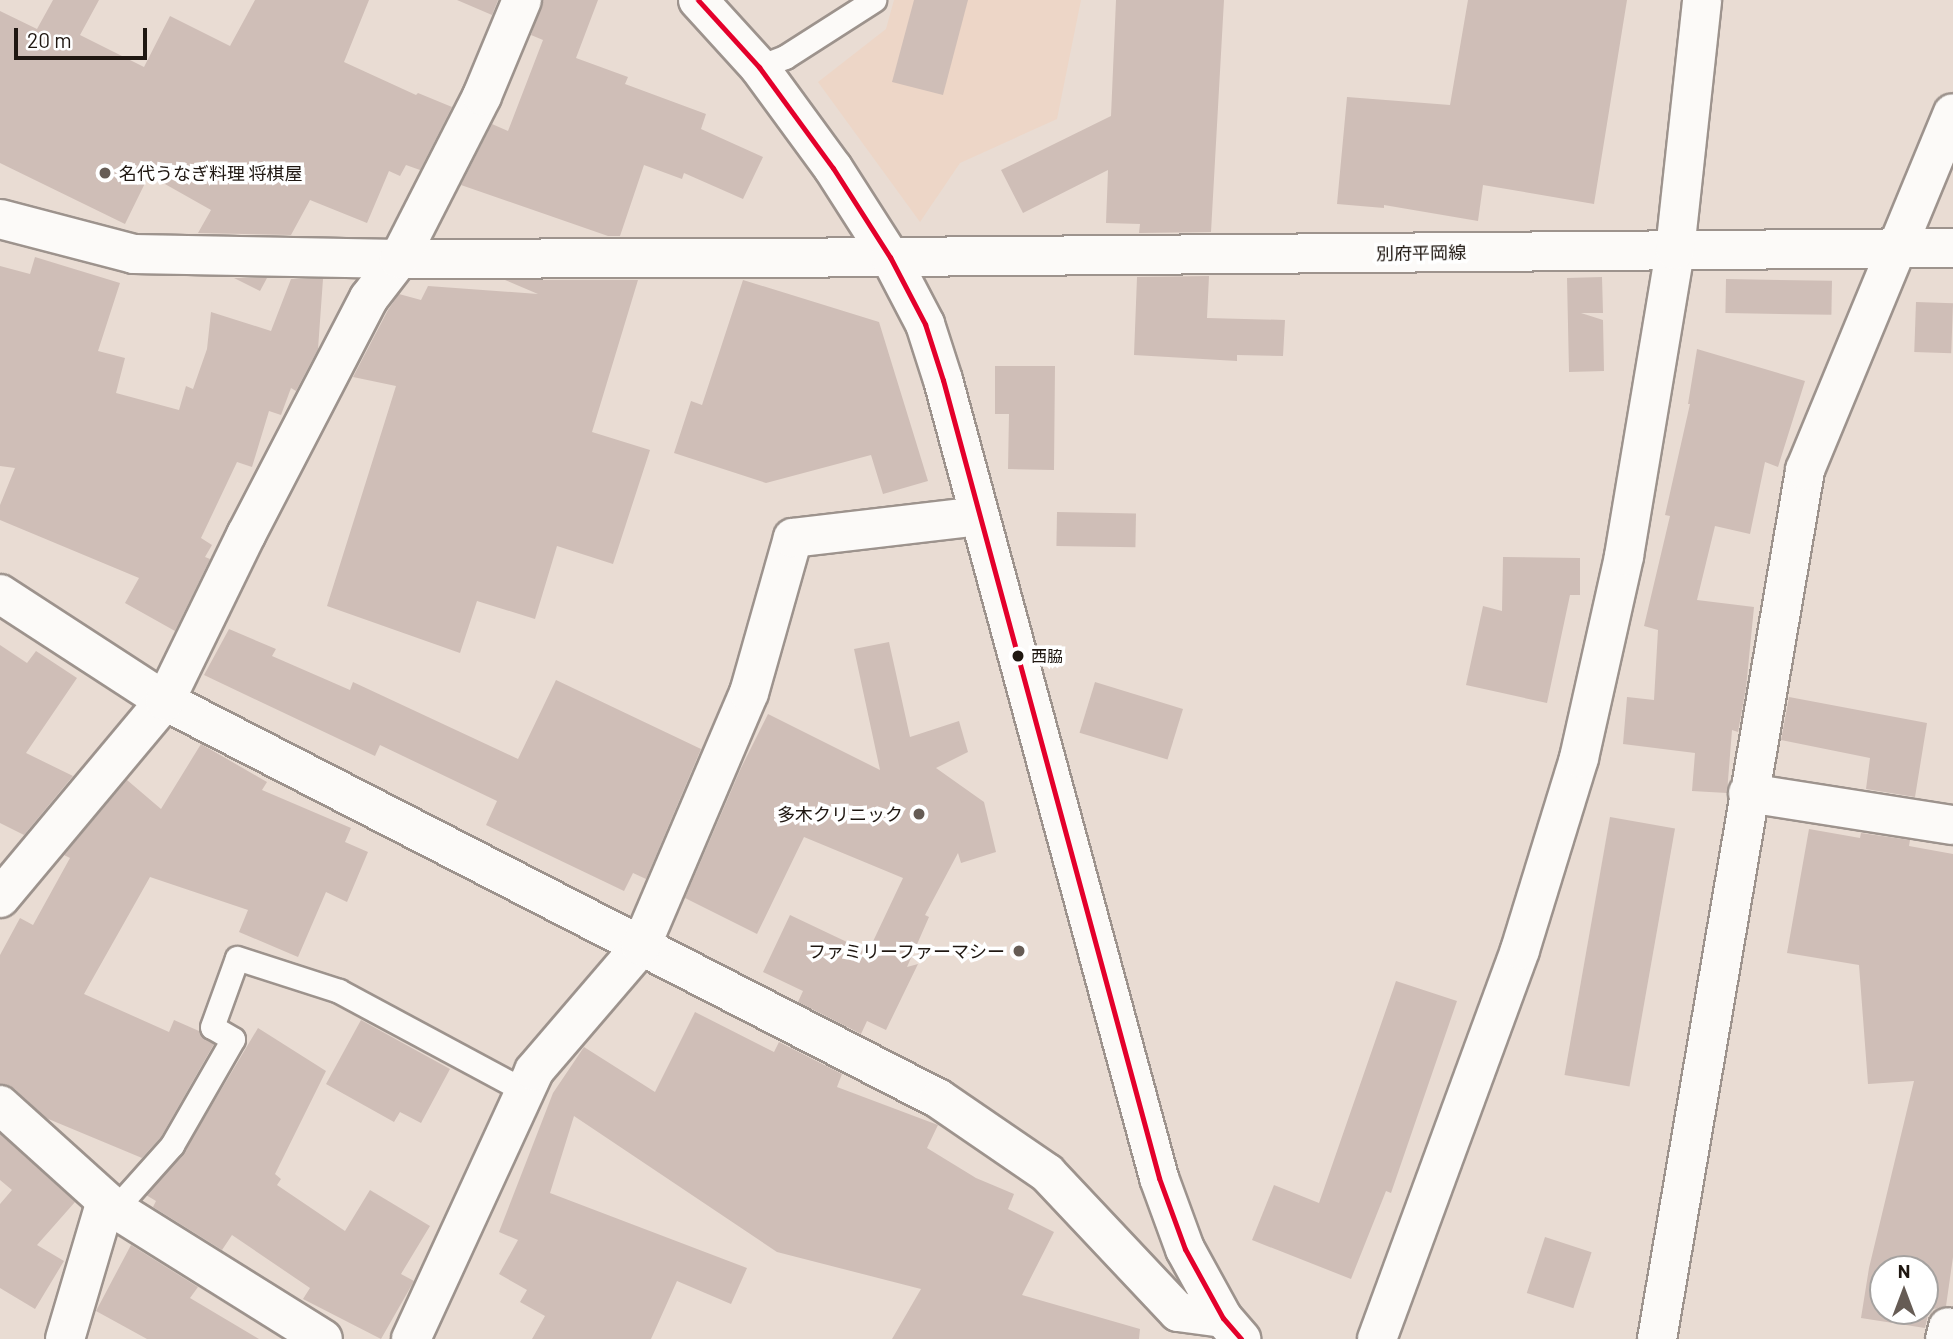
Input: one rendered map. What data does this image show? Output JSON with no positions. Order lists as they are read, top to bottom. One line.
{"streets":{"street":["別府平岡線"]},"places":["名代うなぎ料理 将棋屋","西脇","多木クリニック","ファミリーファーマシー"],"scale_bar":"20 m","north":"top"}
